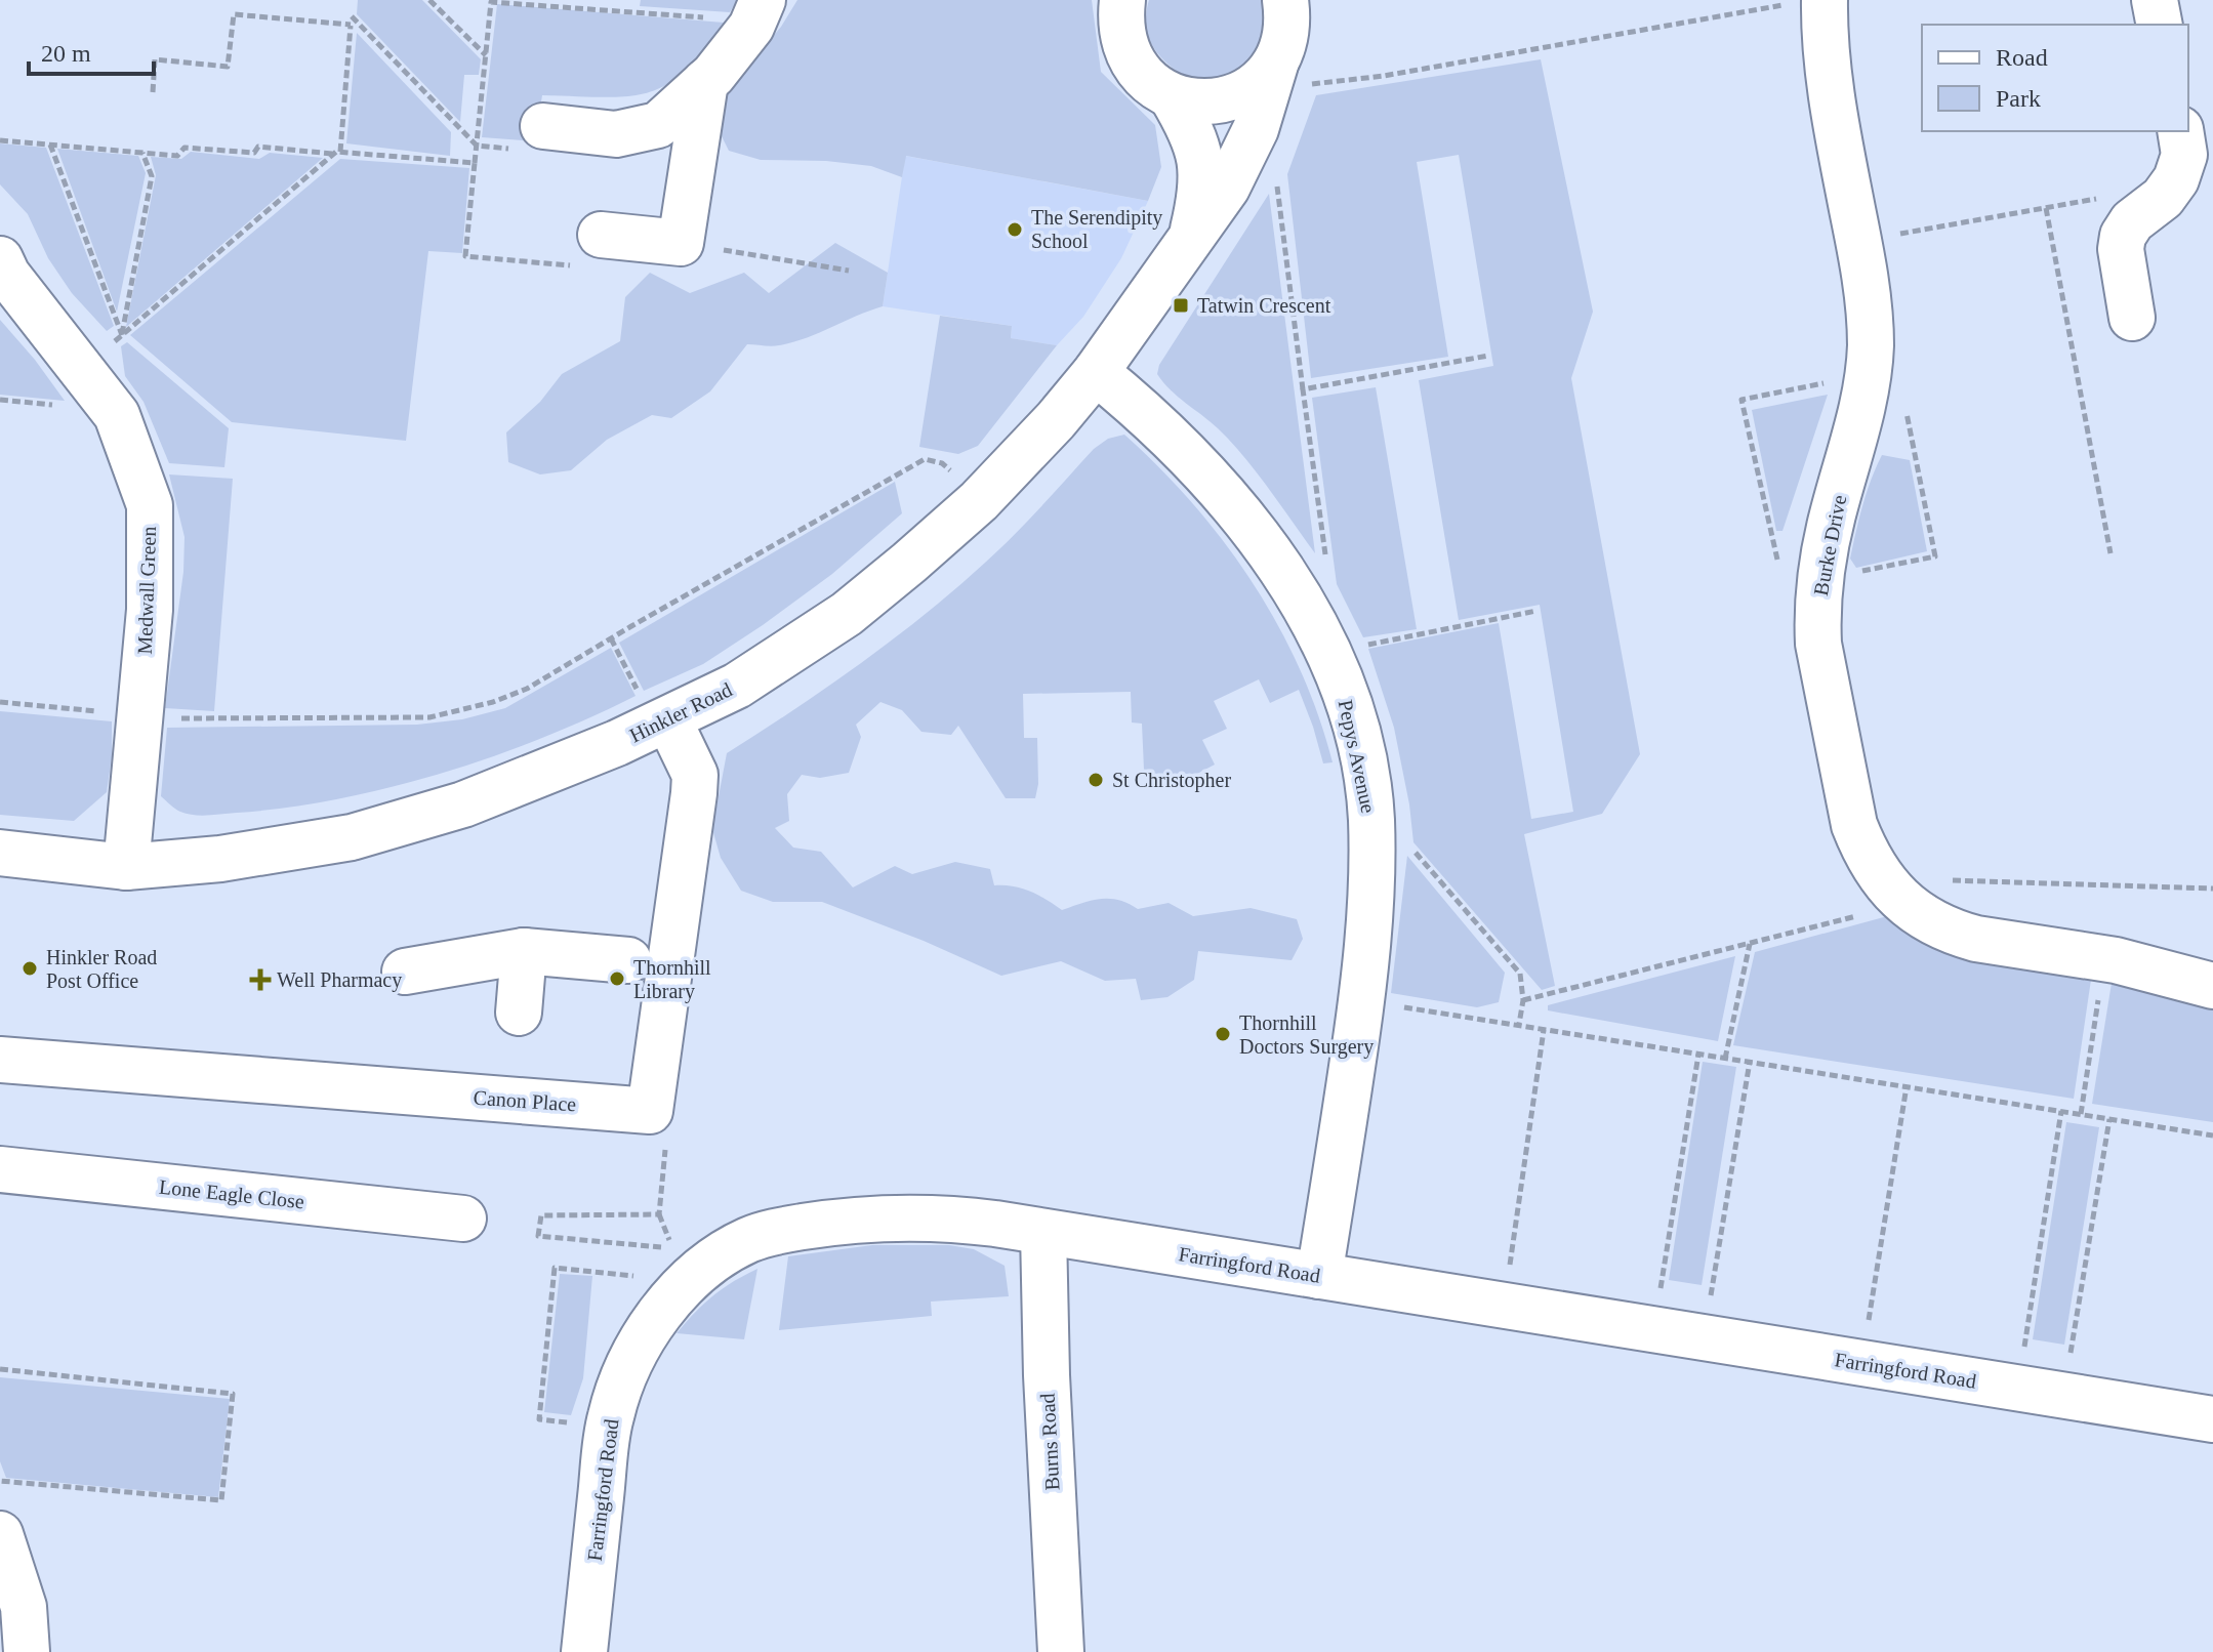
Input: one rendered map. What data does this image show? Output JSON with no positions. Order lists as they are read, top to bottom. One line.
{"streets":{"street":["Burke Drive","Medwall Green","Hinkler Road","Pepys Avenue","Canon Place","Lone Eagle Close","Farringford Road","Burns Road"]},"crossings":[["Medwall Green","Hinkler Road"],["Hinkler Road","Pepys Avenue"],["Pepys Avenue","Farringford Road"],["Farringford Road","Burns Road"]],"places":{"other":["The Serendipity School","St Christopher","Hinkler Road Post Office","Thornhill Library","Thornhill Doctors Surgery"],"transit":["Tatwin Crescent"],"health":["Well Pharmacy"]},"legend":["Road","Park"],"scale_bar":"20 m"}
